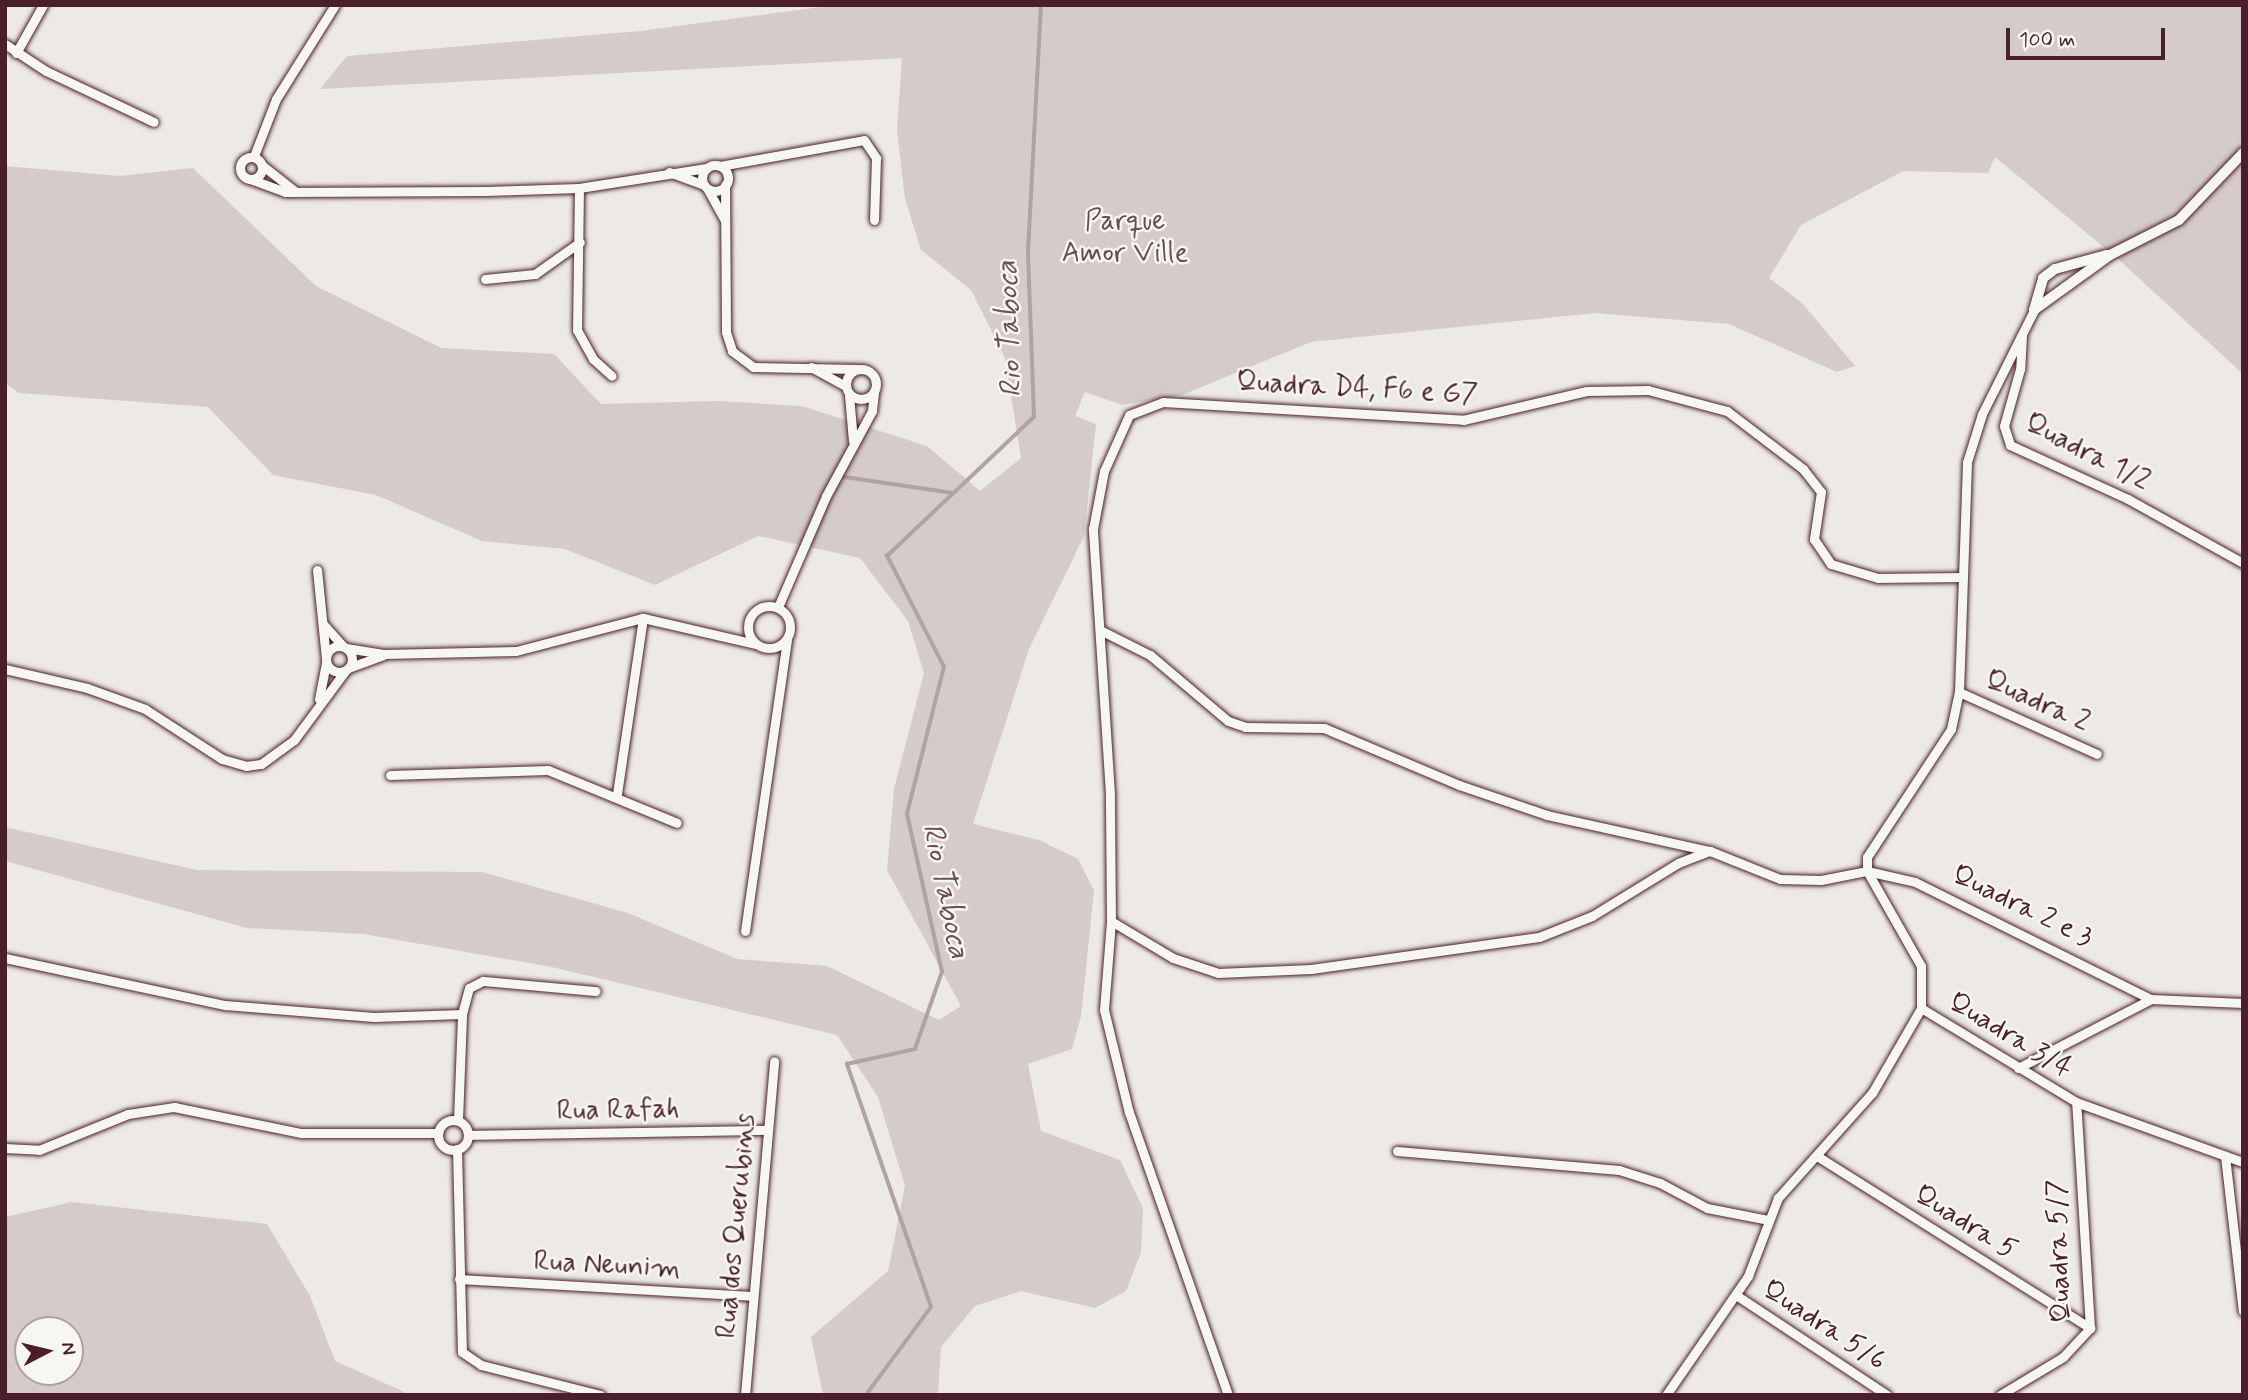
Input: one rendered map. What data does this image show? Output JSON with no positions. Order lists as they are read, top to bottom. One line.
{"streets":{"street":["Quadra D4, F6 e G7","Quadra 1/2","Quadra 2","Quadra 2 e 3","Quadra 3/4","Rua Rafah","Quadra 5","Rua dos Querubins","Quadra 5/7","Rua Neunim","Quadra 5/6"]},"crossings":[["Quadra 3/4","Quadra 5/7"],["Rua Rafah","Rua dos Querubins"],["Quadra 5","Quadra 5/7"],["Rua dos Querubins","Rua Neunim"]],"water":["Rio Taboca"],"parks":["Parque Amor Ville"],"scale_bar":"100 m","north":"right"}
